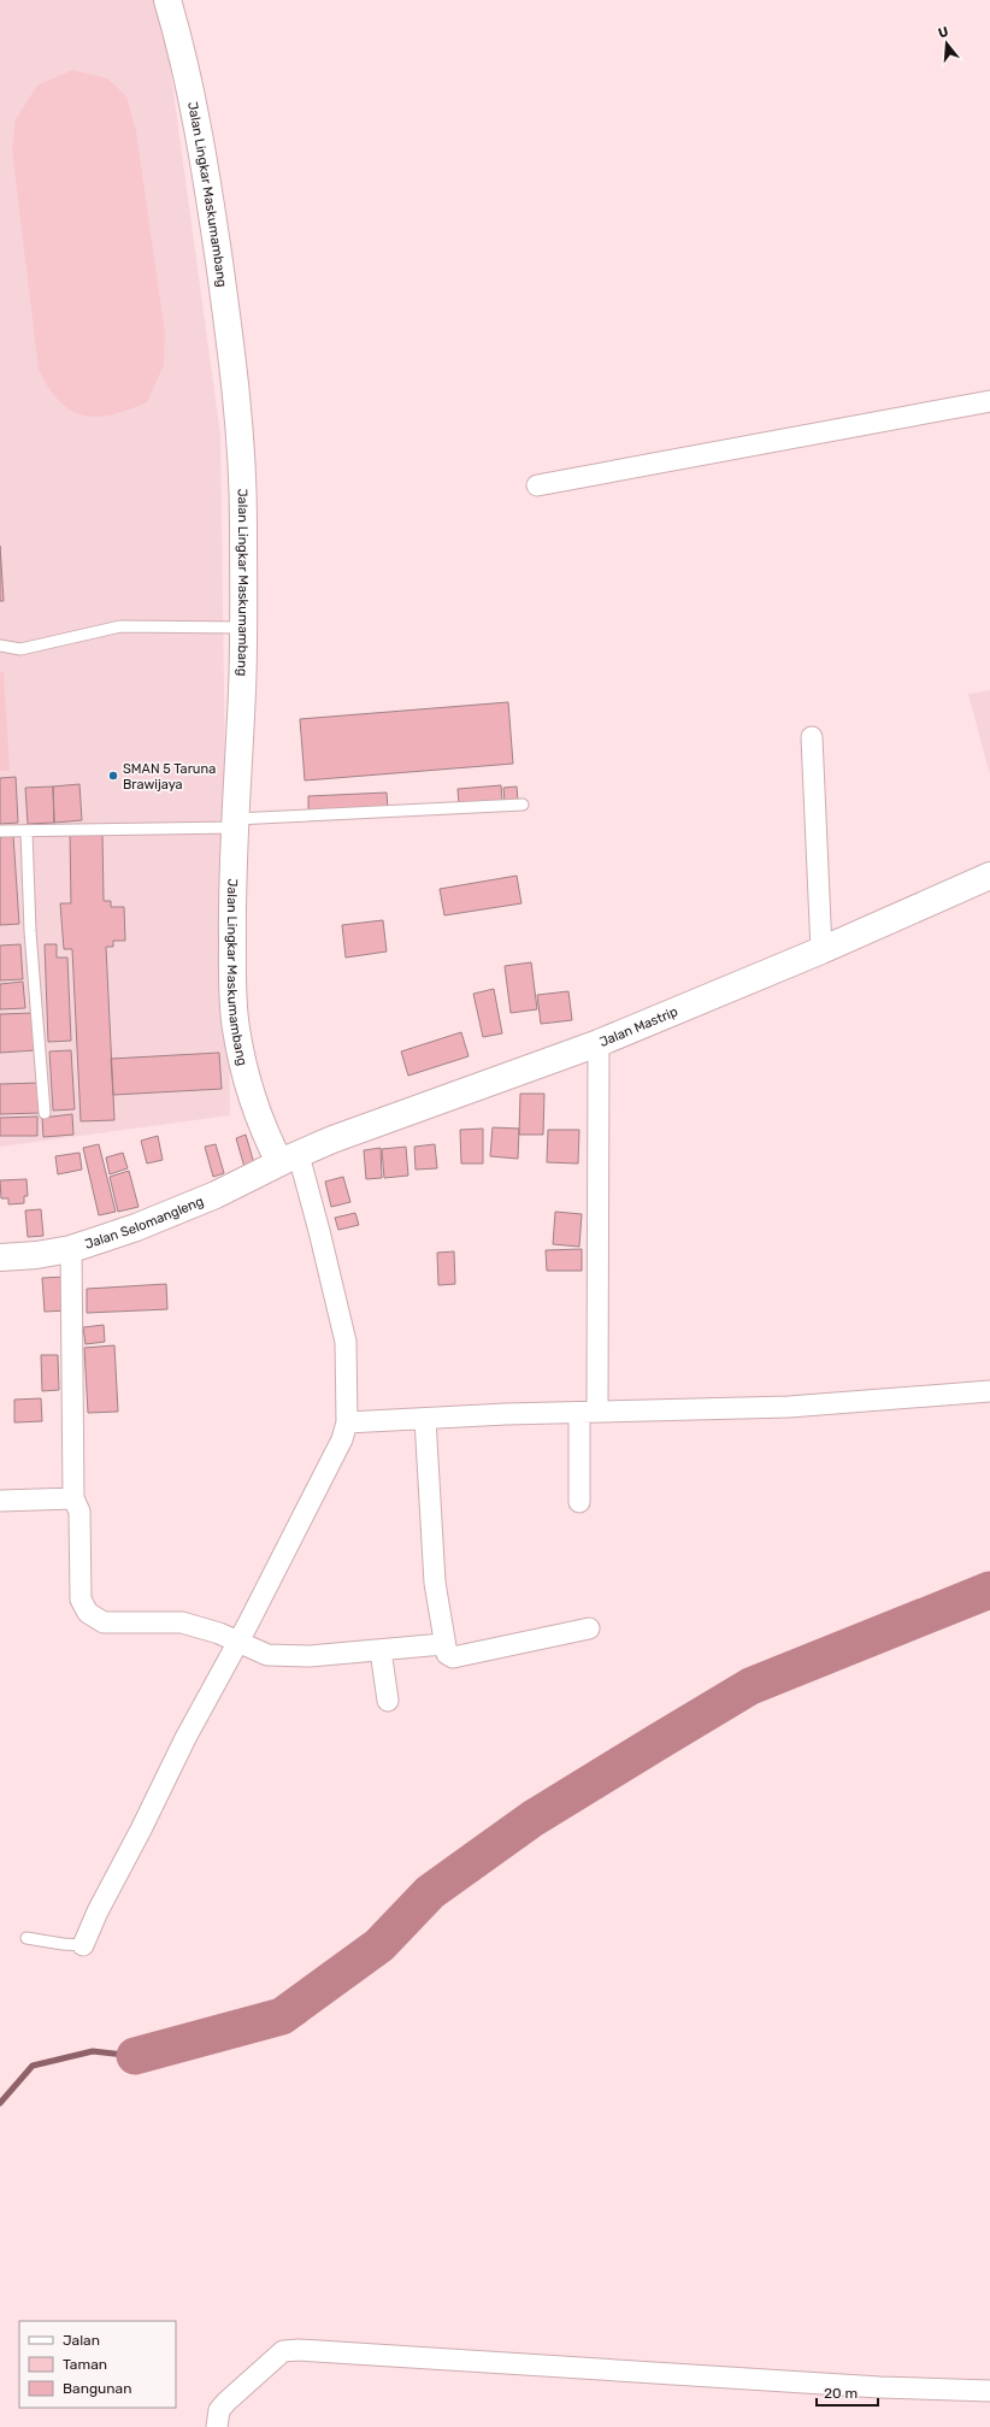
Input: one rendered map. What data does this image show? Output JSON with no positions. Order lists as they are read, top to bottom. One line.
{"streets":{"street":["Jalan Lingkar Maskumambang","Jalan Mastrip","Jalan Selomangleng"]},"crossings":[["Jalan Lingkar Maskumambang","Jalan Mastrip"],["Jalan Lingkar Maskumambang","Jalan Selomangleng"],["Jalan Mastrip","Jalan Selomangleng"]],"places":["SMAN 5 Taruna Brawijaya"],"legend":["Jalan","Taman","Bangunan"],"scale_bar":"20 m","north":"top"}
